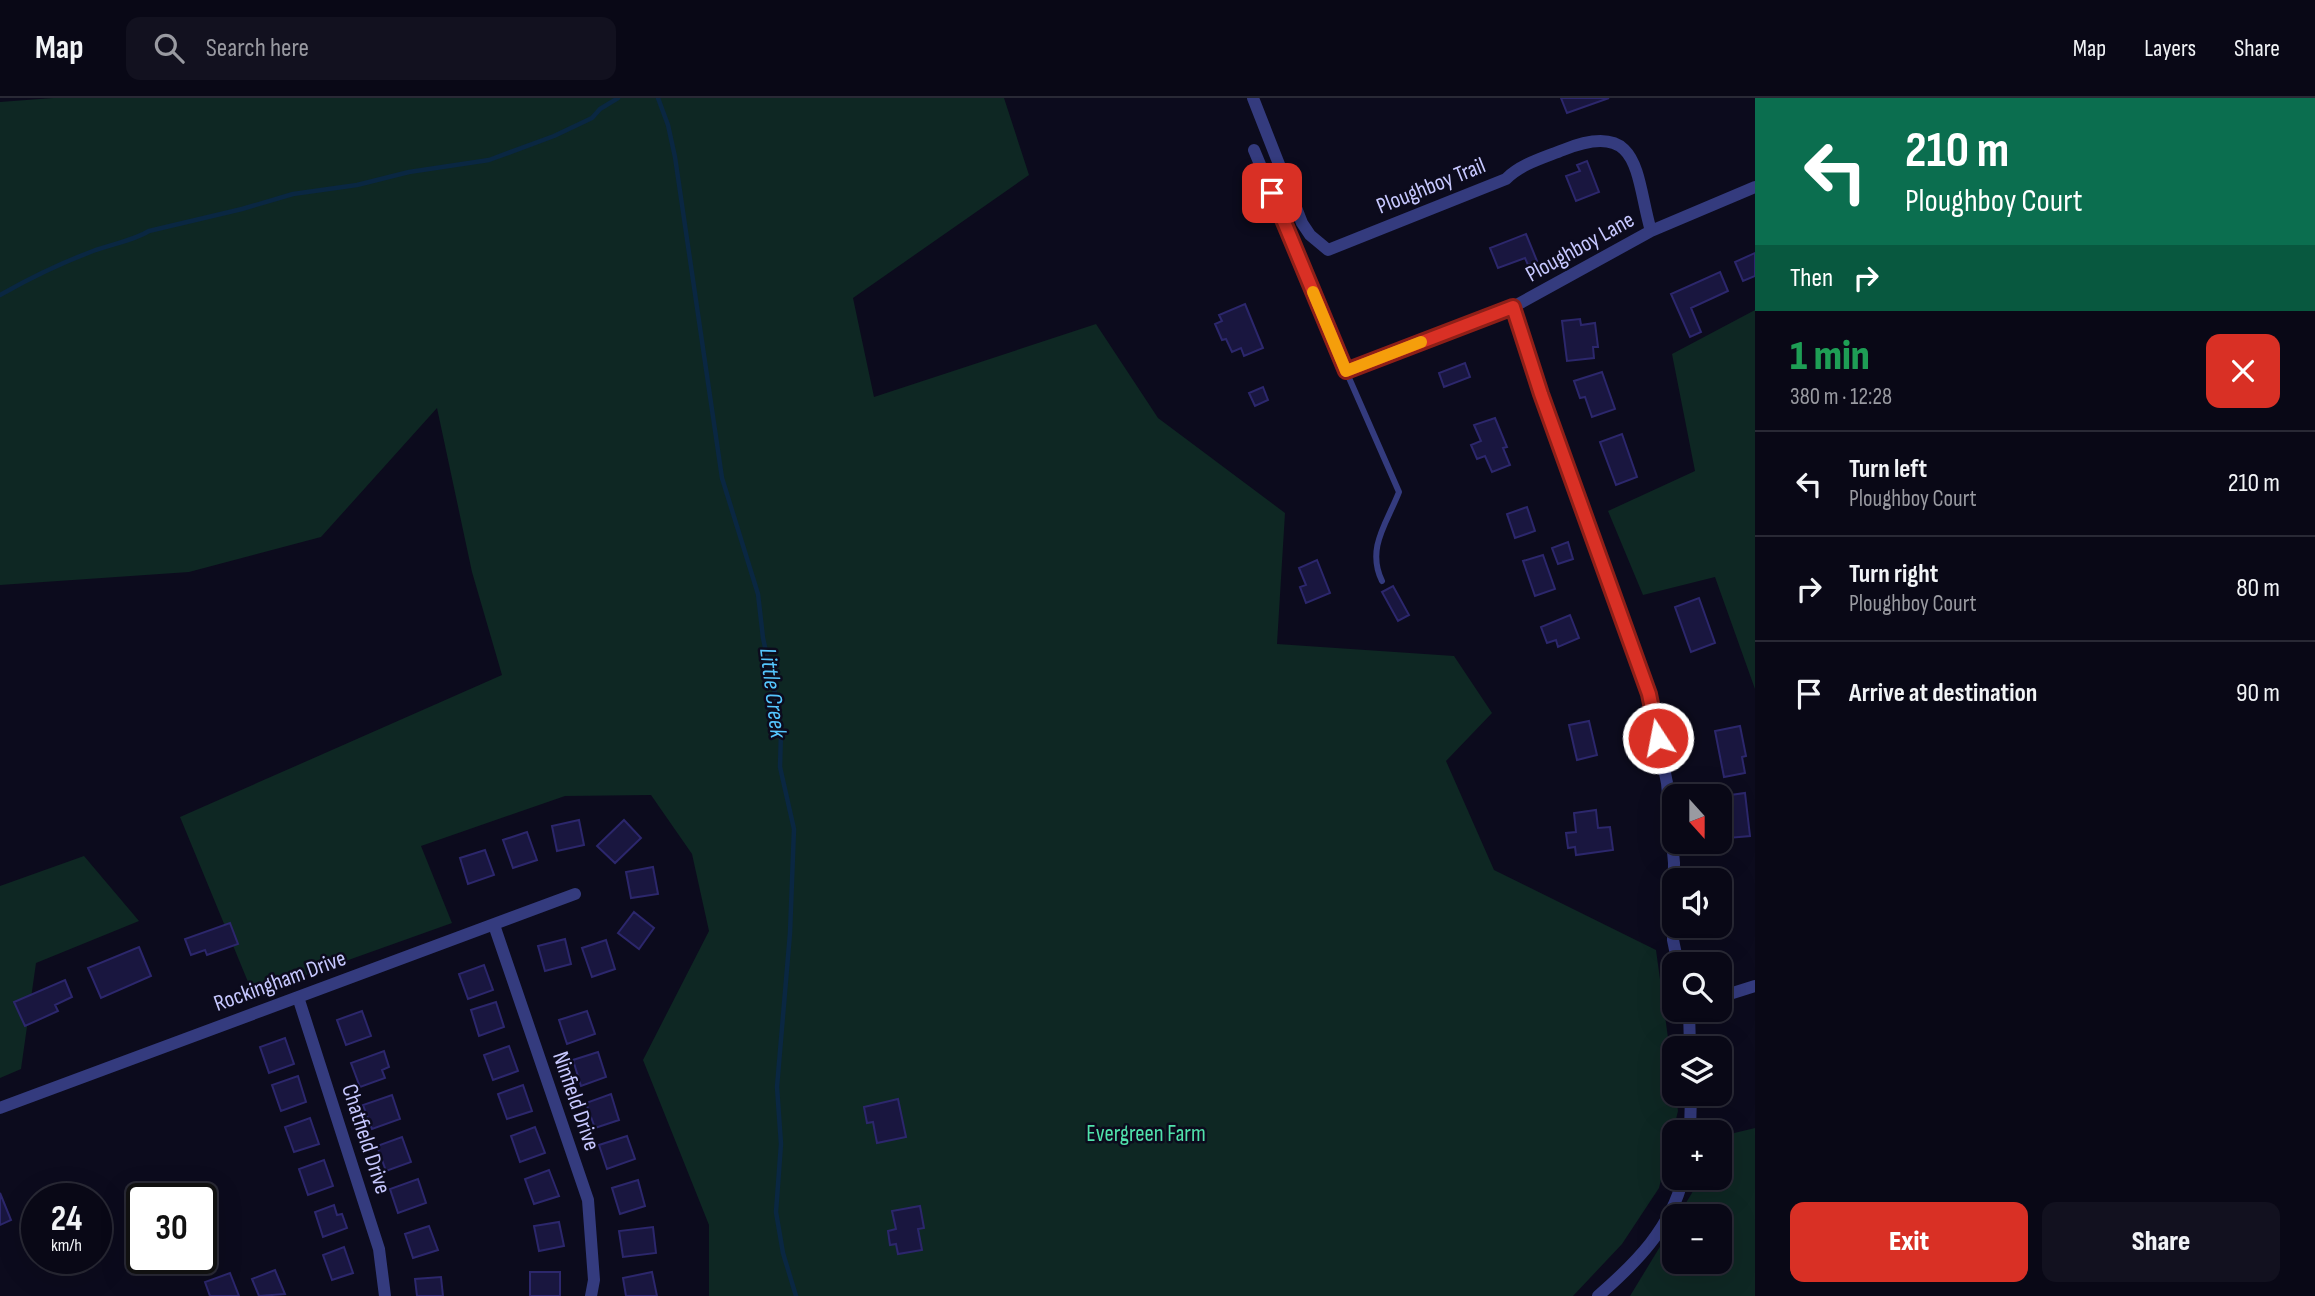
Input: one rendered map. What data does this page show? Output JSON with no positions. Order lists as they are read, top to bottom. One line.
{"streets":{"street":["Ploughboy Trail","Ploughboy Lane","Rockingham Drive","Ninfield Drive","Chatfield Drive"]},"crossings":[["Ploughboy Trail","Ploughboy Lane"],["Rockingham Drive","Ninfield Drive"],["Rockingham Drive","Chatfield Drive"]],"water":["Little Creek"],"parks":["Evergreen Farm"],"north":"bottom","page":{"header":"Map","search":"Search here","nav":["Map","Layers","Share"],"turn":["210 m","Ploughboy Court"],"then":"Then","heading":["1 min","380 m · 12:28"],"list":[{"name":"Turn left","note":"Ploughboy Court","value":"210 m"},{"name":"Turn right","note":"Ploughboy Court","value":"80 m"},{"name":"Arrive at destination","value":"90 m"}],"map_buttons":["+","−"],"speed":"24 km/h","limit":"30","buttons":["Exit","Share"]}}
